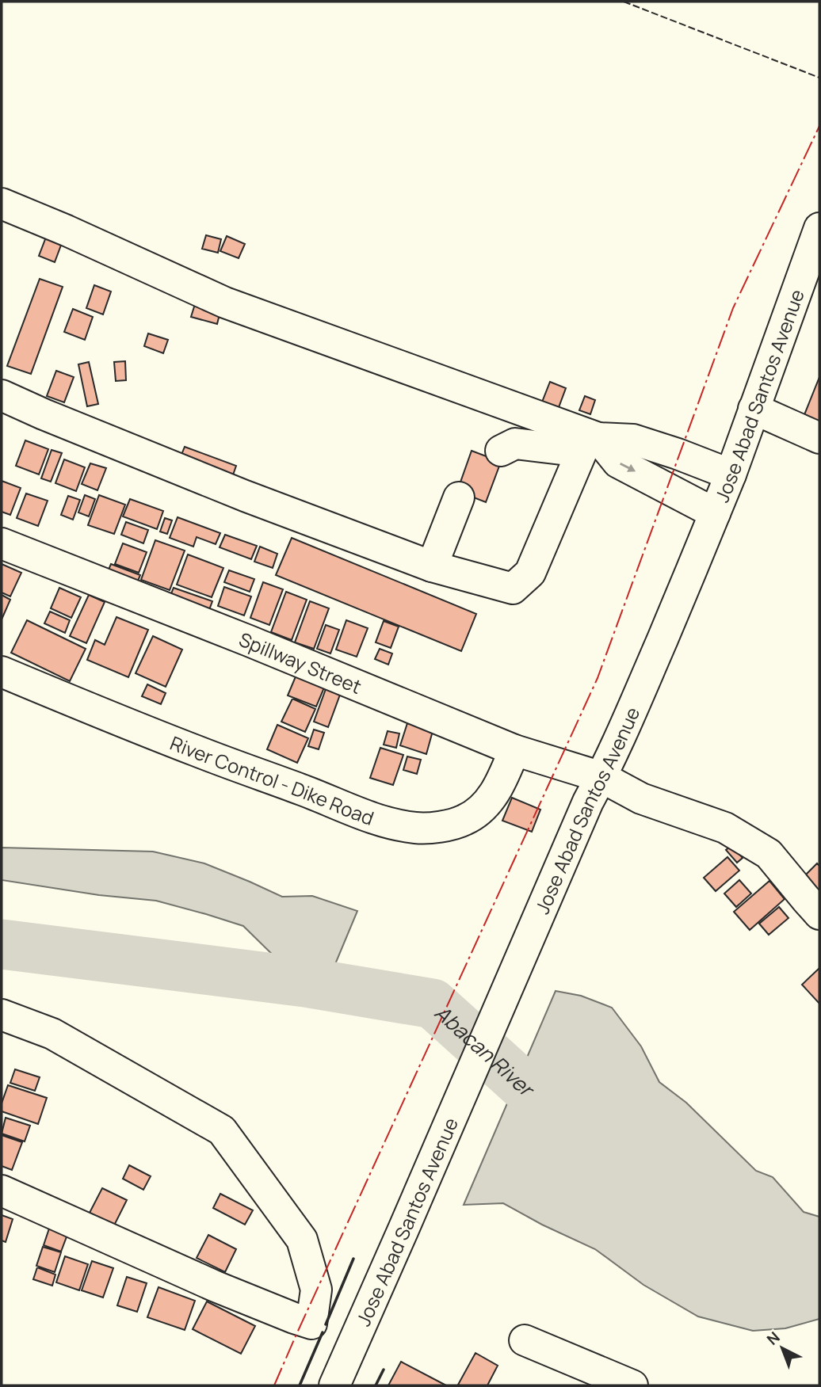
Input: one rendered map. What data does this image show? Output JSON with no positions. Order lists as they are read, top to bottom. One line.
{"streets":{"main road":["Jose Abad Santos Avenue","Spillway Street","River Control - Dike Road"]},"crossings":[["Jose Abad Santos Avenue","Spillway Street"],["Spillway Street","River Control - Dike Road"]],"water":["Abacan River"],"north":"top left"}
